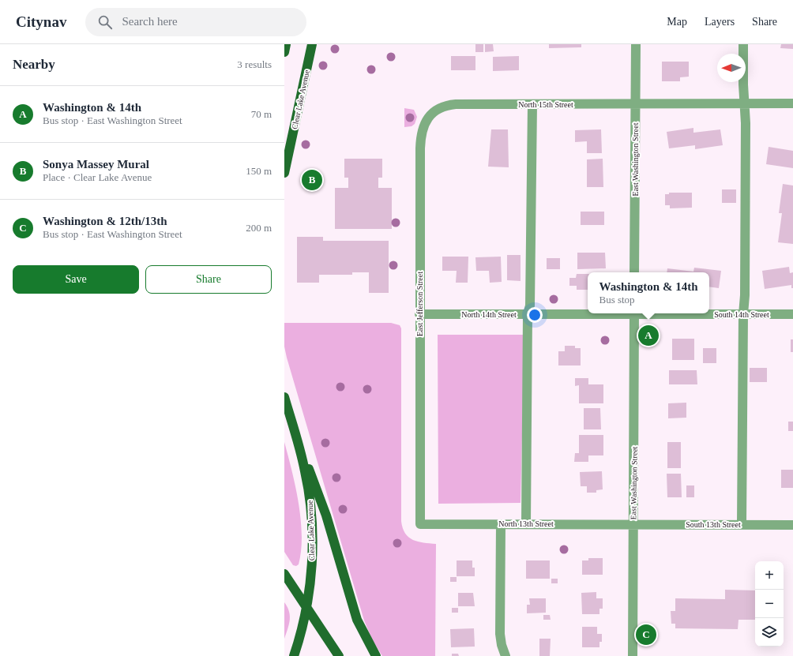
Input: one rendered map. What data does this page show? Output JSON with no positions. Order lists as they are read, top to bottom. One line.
{"streets":{"main road":["Clear Lake Avenue"],"street":["North 15th Street","East Washington Street","East Jefferson Street","North 14th Street","South 14th Street","North 13th Street","South 13th Street"]},"crossings":[["North 15th Street","East Washington Street"],["North 15th Street","East Jefferson Street"],["East Washington Street","North 13th Street"],["East Washington Street","South 13th Street"],["East Jefferson Street","North 14th Street"],["East Jefferson Street","North 13th Street"],["North 13th Street","South 13th Street"]],"north":"left","page":{"header":"Citynav","search":"Search here","nav":["Map","Layers","Share"],"heading":["Nearby","3 results"],"list":[{"mark":"A","name":"Washington & 14th","note":"Bus stop · East Washington Street","value":"70 m"},{"mark":"B","name":"Sonya Massey Mural","note":"Place · Clear Lake Avenue","value":"150 m"},{"mark":"C","name":"Washington & 12th/13th","note":"Bus stop · East Washington Street","value":"200 m"}],"pins":["B","A","C"],"buttons":["Save","Share"],"popup":["Washington & 14th","Bus stop"],"map_buttons":["+","−"]}}
